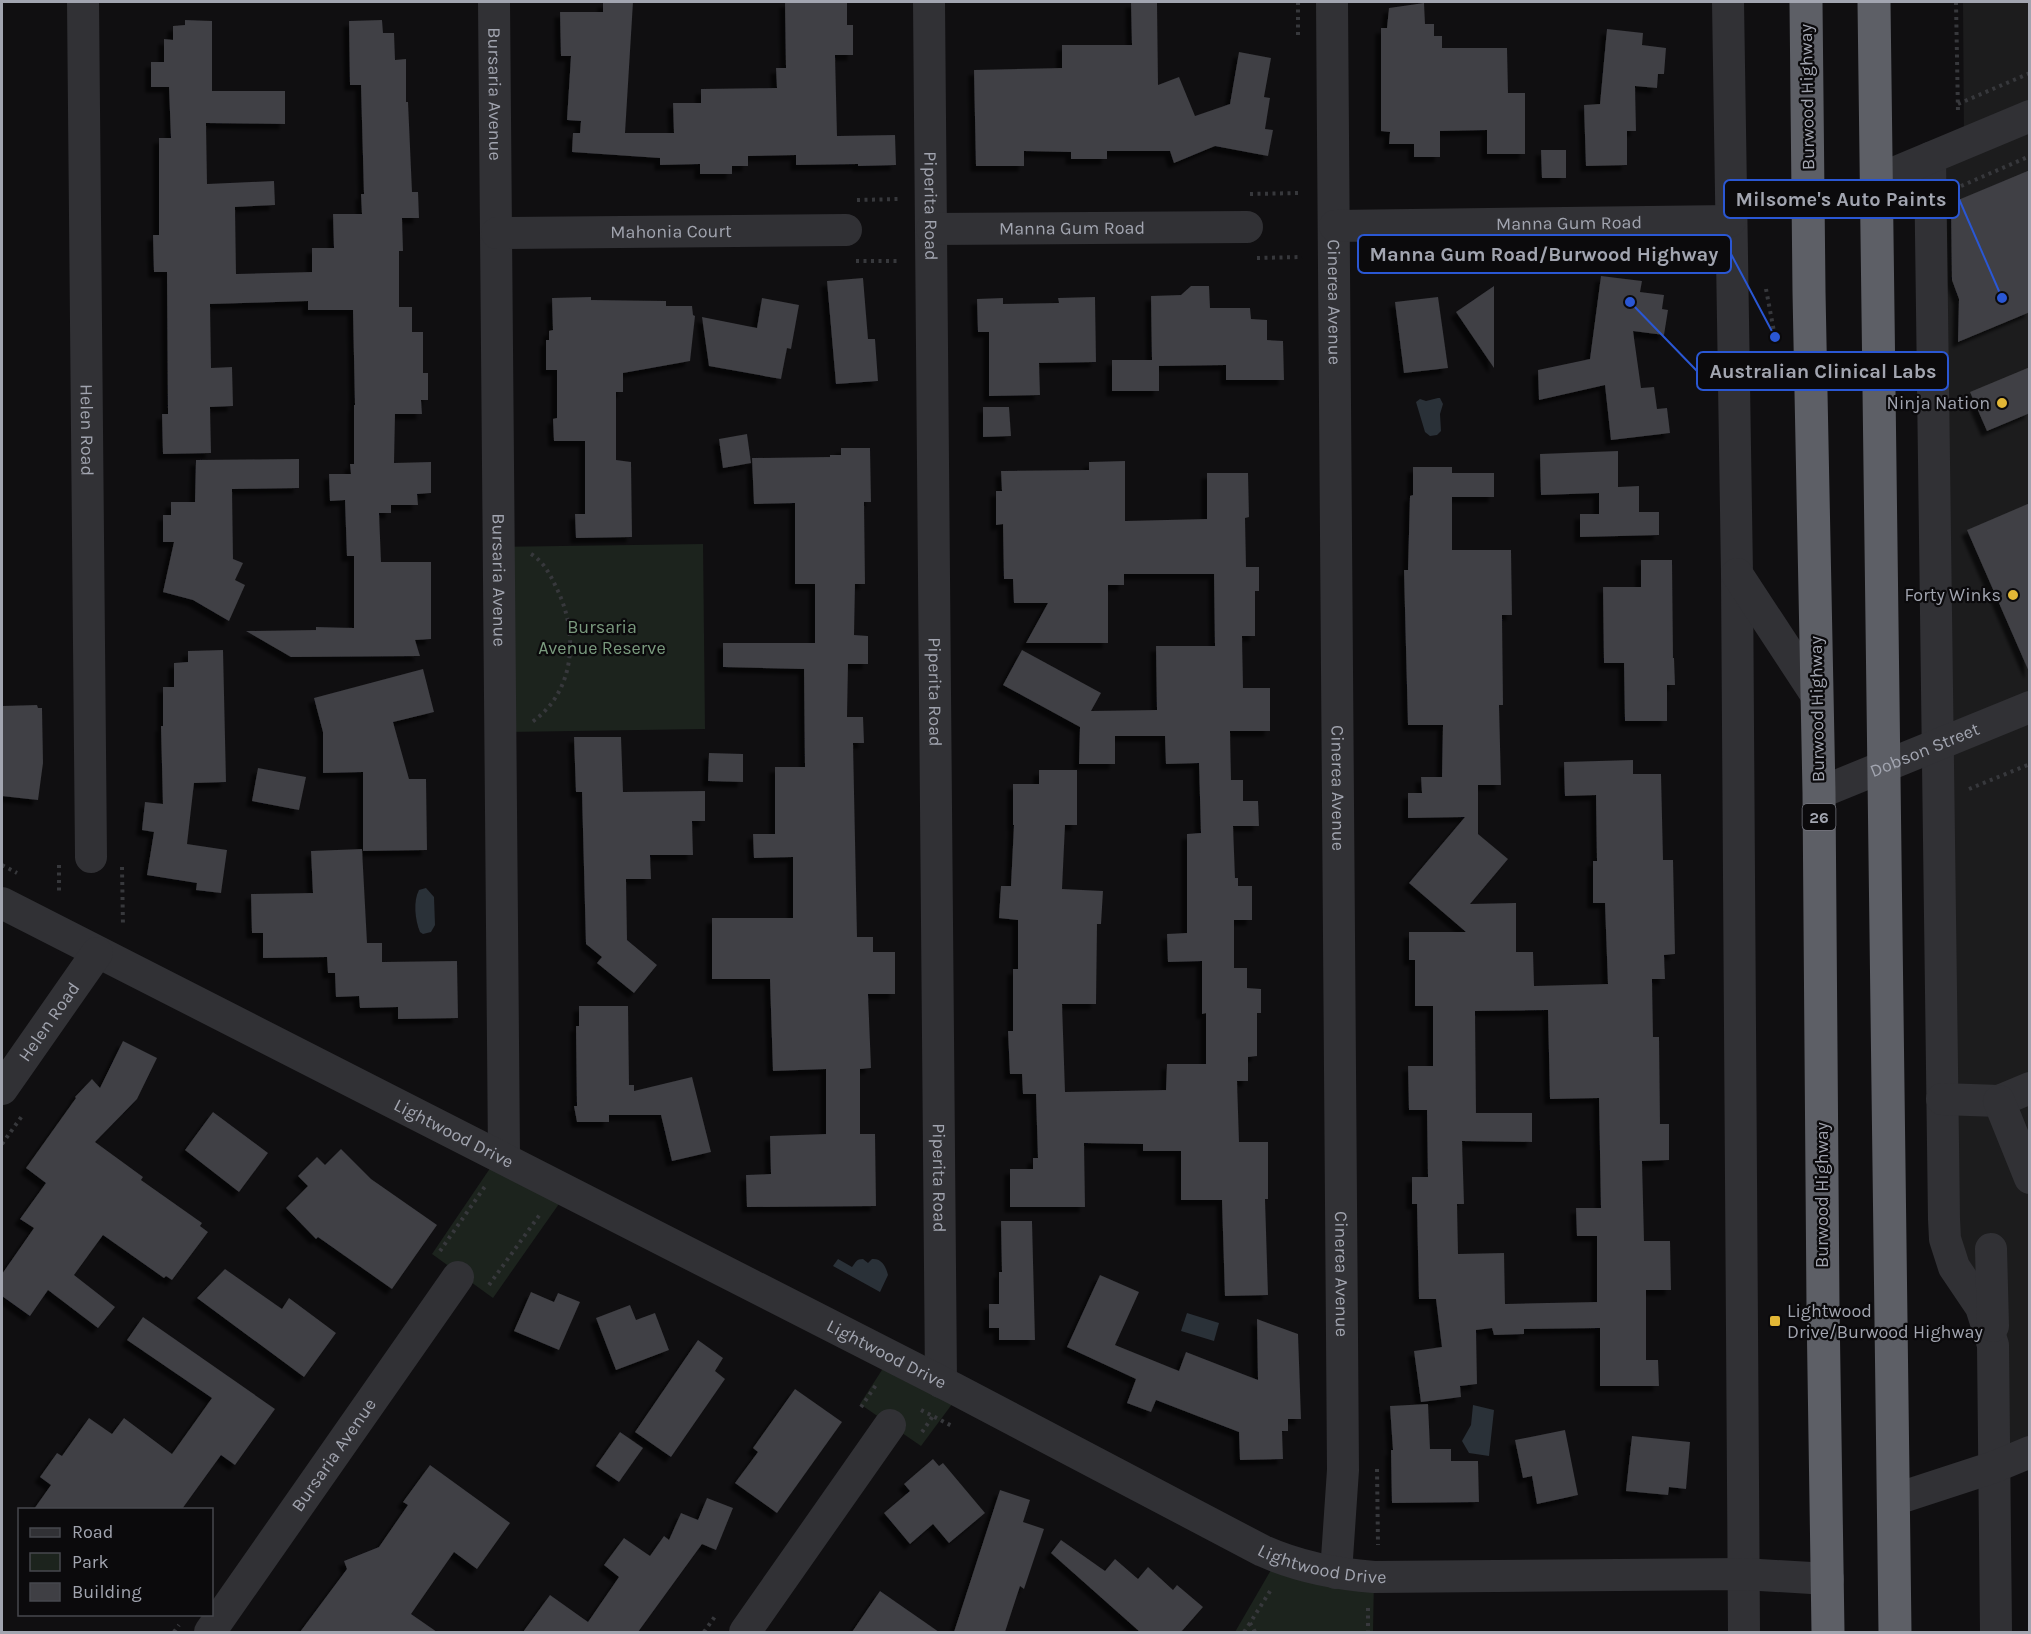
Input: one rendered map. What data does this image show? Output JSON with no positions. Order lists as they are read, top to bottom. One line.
{"streets":{"highway":["Burwood Highway","26"],"street":["Bursaria Avenue","Piperita Road","Manna Gum Road","Mahonia Court","Cinerea Avenue","Helen Road","Dobson Street","Lightwood Drive"]},"crossings":[["Bursaria Avenue","Mahonia Court"],["Bursaria Avenue","Lightwood Drive"],["Burwood Highway","Dobson Street"],["Burwood Highway","Lightwood Drive"],["Piperita Road","Manna Gum Road"],["Piperita Road","Lightwood Drive"],["Manna Gum Road","Cinerea Avenue"],["Cinerea Avenue","Lightwood Drive"],["Helen Road","Lightwood Drive"]],"parks":["Bursaria Avenue Reserve"],"places":{"other":["Milsome's Auto Paints","Australian Clinical Labs","Manna Gum Road/Burwood Highway","Ninja Nation","Forty Winks"],"transit":["Lightwood Drive/Burwood Highway"]},"legend":["Road","Park","Building"]}
